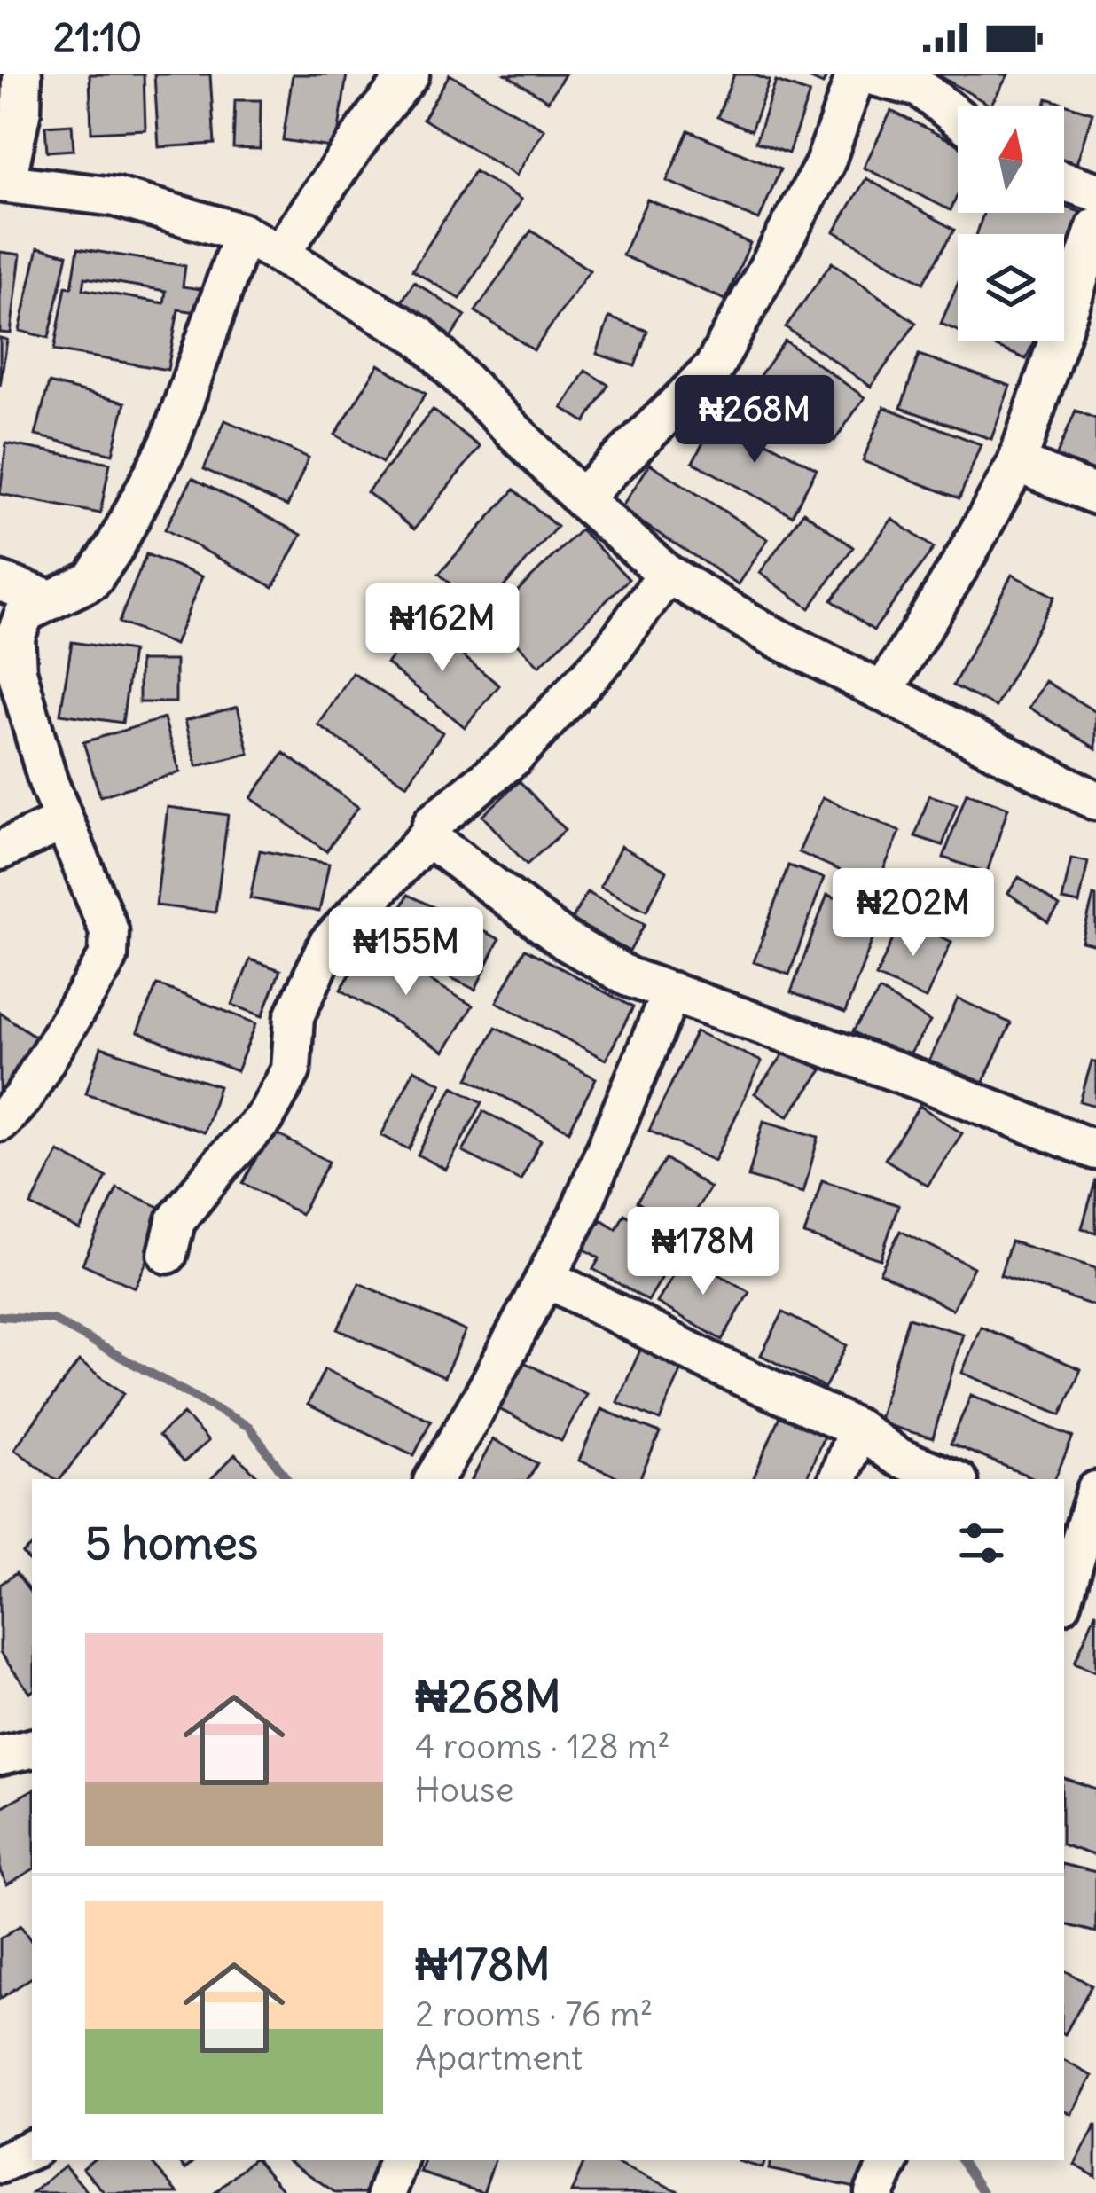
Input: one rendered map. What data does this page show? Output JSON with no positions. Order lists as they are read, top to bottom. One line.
{"north":"top","page":{"status":"21:10","price":["₦268M","₦162M","₦202M","₦155M","₦178M"],"heading":"5 homes","list":[{"name":"₦268M","note":"4 rooms · 128 m² · House"},{"name":"₦178M","note":"2 rooms · 76 m² · Apartment"}]}}
